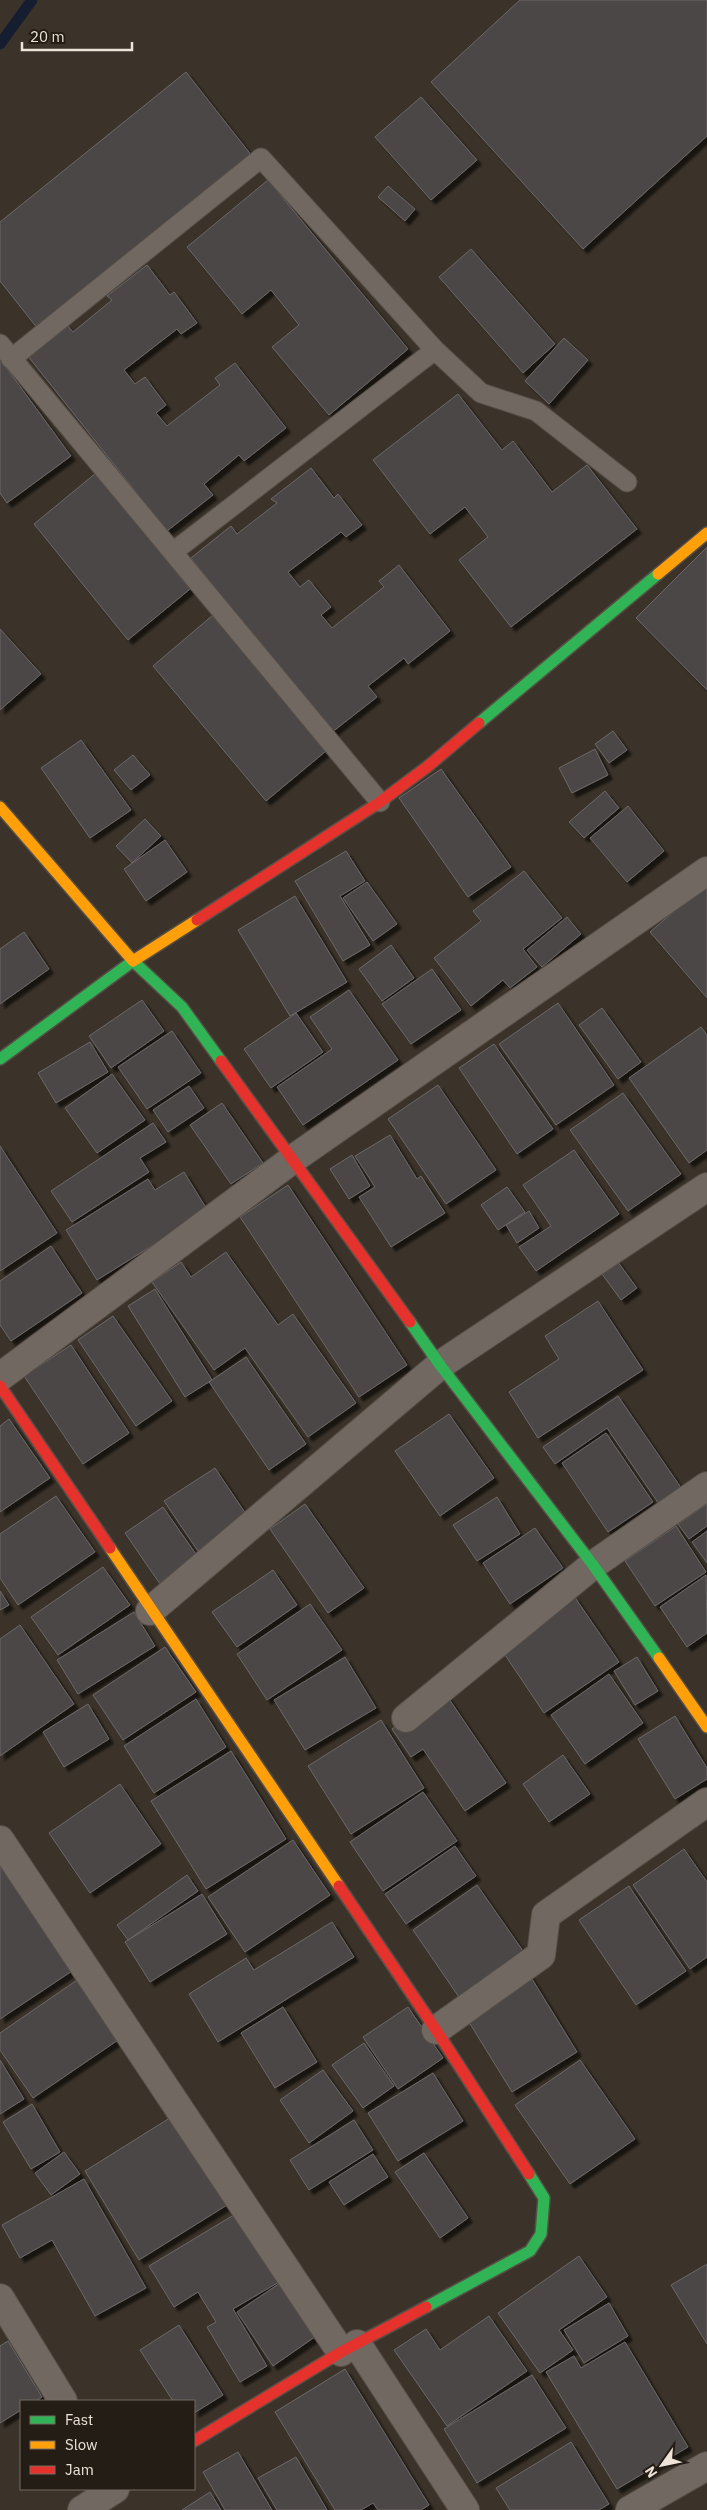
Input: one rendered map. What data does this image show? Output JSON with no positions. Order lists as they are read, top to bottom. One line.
{"legend":["Fast","Slow","Jam"],"scale_bar":"20 m","north":"bottom left"}
